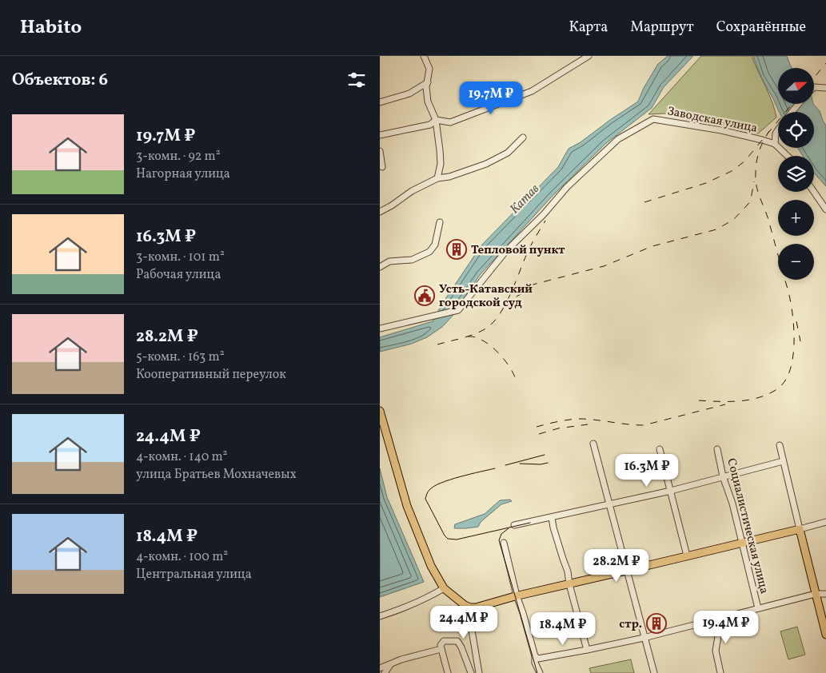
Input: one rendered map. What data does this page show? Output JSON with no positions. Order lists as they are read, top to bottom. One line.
{"streets":{"street":["Заводская улица","Социалистическая улица"]},"water":["Катав"],"places":{"building":["Тепловой пункт","стр."],"public building":["Усть-Катавский городской суд"]},"north":"right","page":{"header":"Habito","nav":["Карта","Маршрут","Сохранённые"],"heading":"Объектов: 6","map_buttons":["+","−"],"price":["19.7M ₽","16.3M ₽","28.2M ₽","24.4M ₽","19.4M ₽","18.4M ₽"],"list":[{"name":"19.7M ₽","note":"3-комн. · 92 m² · Нагорная улица"},{"name":"16.3M ₽","note":"3-комн. · 101 m² · Рабочая улица"},{"name":"28.2M ₽","note":"5-комн. · 163 m² · Кооперативный переулок"},{"name":"24.4M ₽","note":"4-комн. · 140 m² · улица Братьев Мохначевых"},{"name":"18.4M ₽","note":"4-комн. · 100 m² · Центральная улица"}]}}
